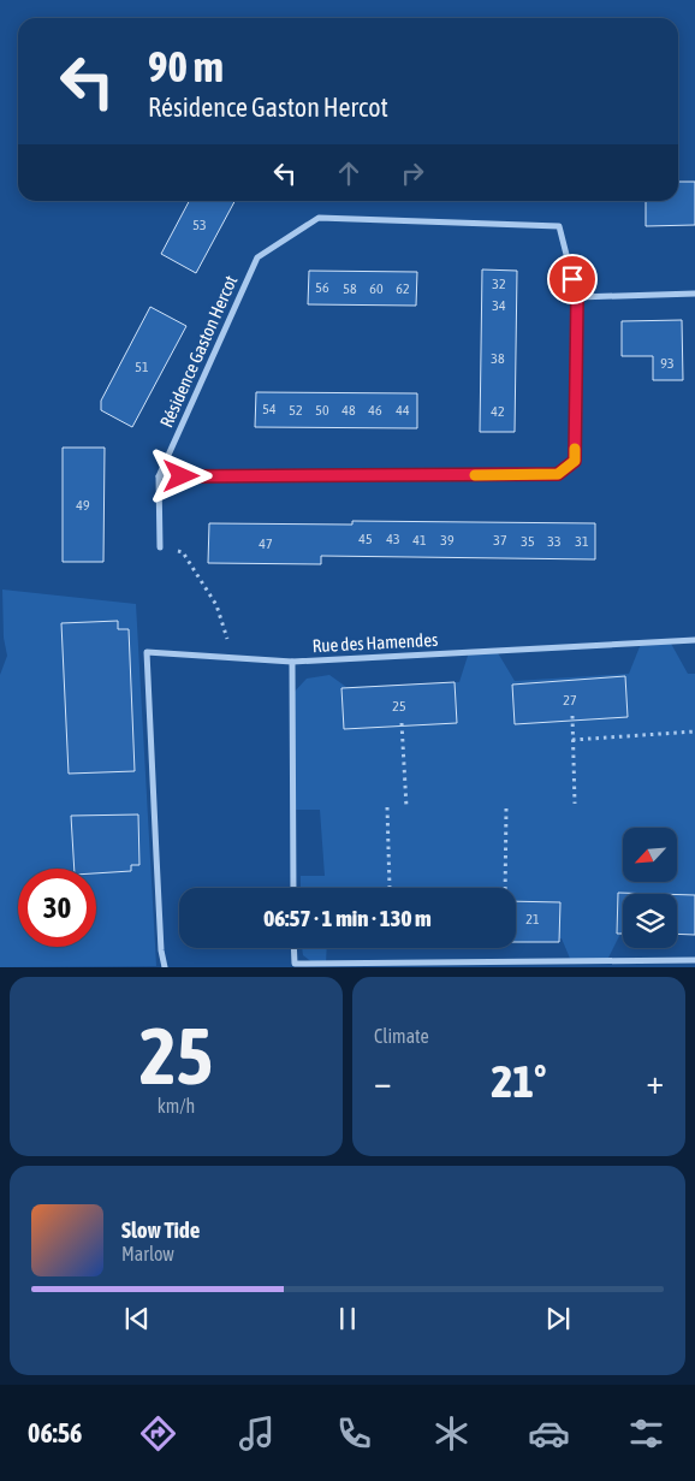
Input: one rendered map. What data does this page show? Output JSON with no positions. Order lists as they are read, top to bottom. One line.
{"streets":{"street":["Résidence Gaston Hercot","Rue des Hamendes"]},"house_numbers":["53","32","56","58","60","62","34","38","93","51","54","52","50","48","46","44","42","49","45","43","41","39","37","35","33","31","47","27","25","21"],"north":"bottom left","page":{"turn":["90 m","Résidence Gaston Hercot"],"limit":"30","trip":"06:57 · 1 min · 130 m","tile":[["25","km/h"],"Climate"],"heat":["−","21°","+"],"song":["Slow Tide","Marlow"],"tabs":"06:56"}}
